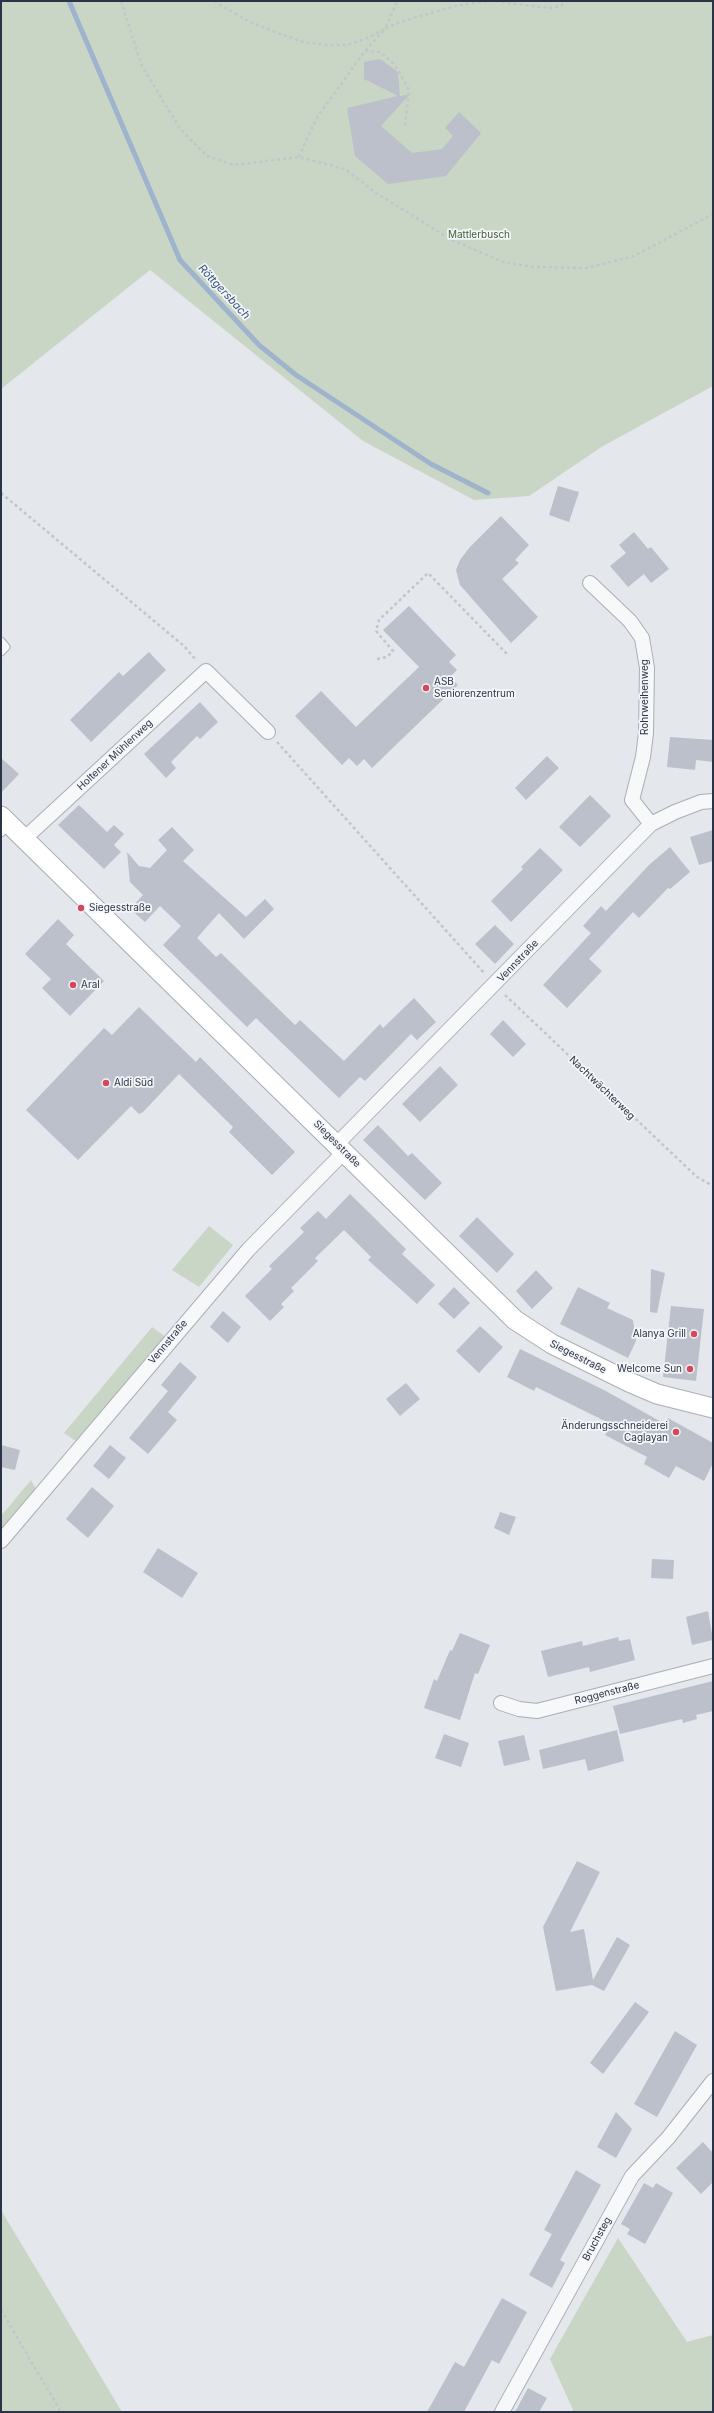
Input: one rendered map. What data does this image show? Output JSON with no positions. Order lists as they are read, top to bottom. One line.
{"streets":{"main road":["Siegesstraße"],"street":["Rohrweihenweg","Holtener Mühlenweg","Vennstraße","Roggenstraße","Bruchsteg"],"path":["Nachtwächterweg"]},"crossings":[["Rohrweihenweg","Vennstraße"],["Holtener Mühlenweg","Siegesstraße"],["Vennstraße","Nachtwächterweg"],["Vennstraße","Siegesstraße"]],"water":["Röttgersbach"],"parks":["Mattlerbusch"],"places":["ASB Seniorenzentrum","Siegesstraße","Aral","Aldi Süd","Alanya Grill","Welcome Sun","Änderungsschneiderei Caglayan"]}
